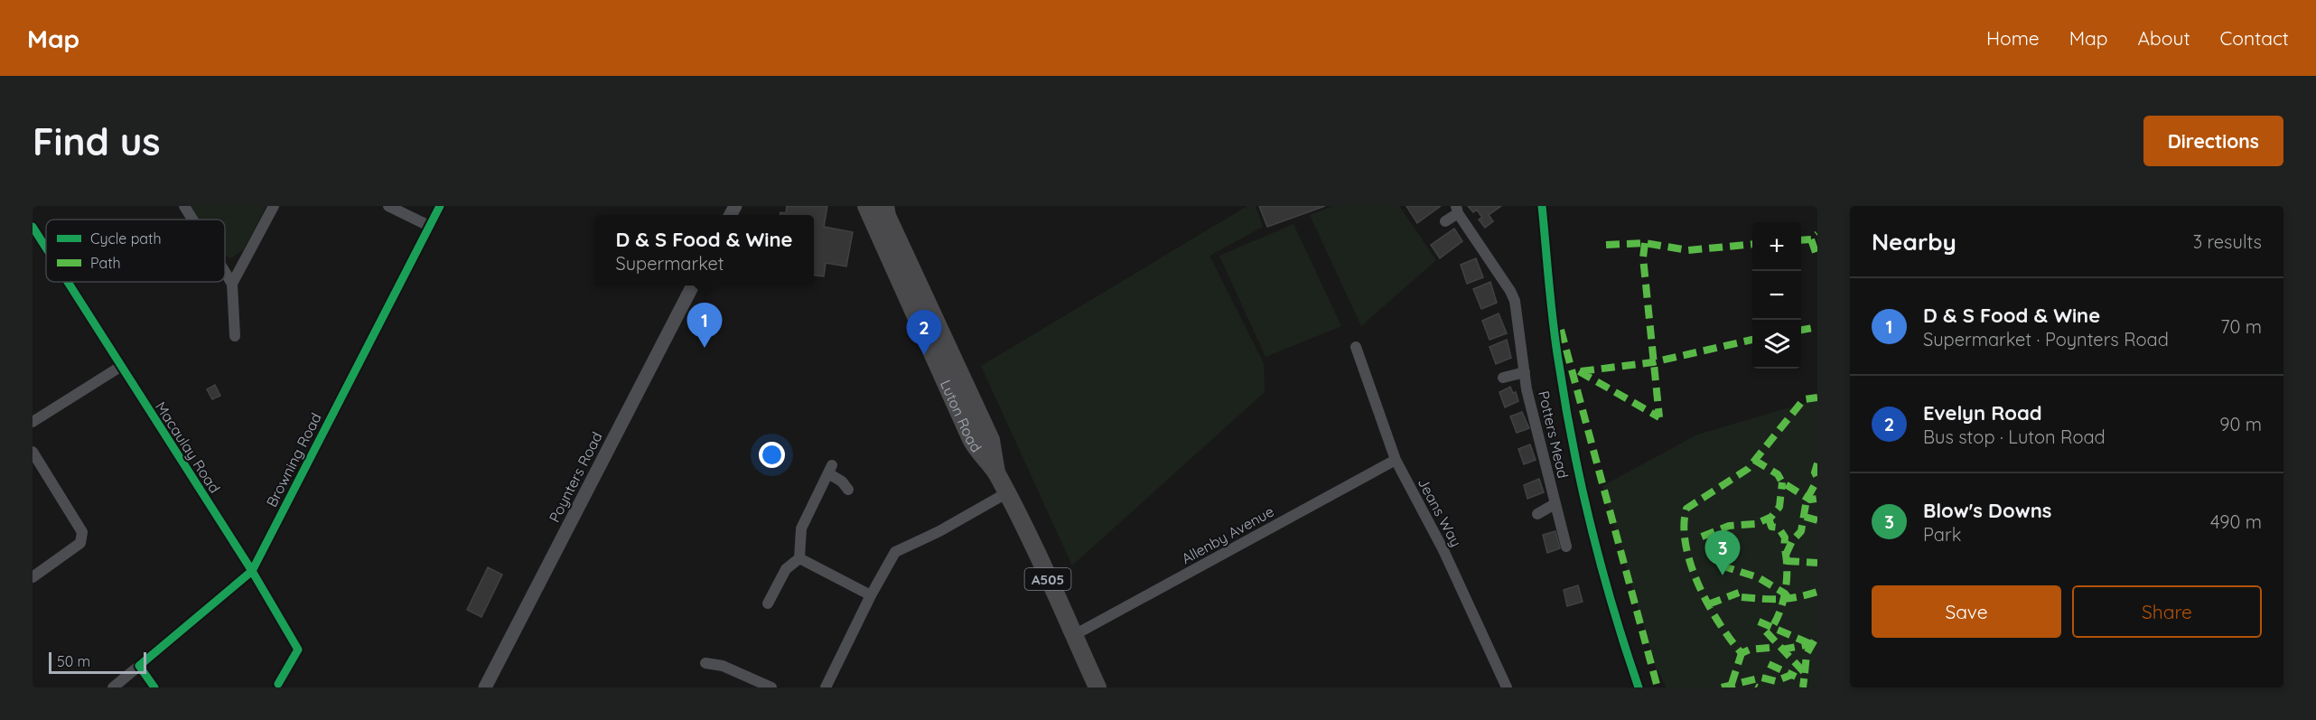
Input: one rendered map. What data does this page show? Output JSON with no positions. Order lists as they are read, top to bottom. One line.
{"streets":{"main road":["Luton Road","A505"],"street":["Potters Mead","Macaulay Road","Browning Road","Poynters Road","Jeans Way","Allenby Avenue"]},"crossings":[["Luton Road","Allenby Avenue"],["Macaulay Road","Browning Road"],["Jeans Way","Allenby Avenue"]],"legend":["Cycle path","Path"],"scale_bar":"50 m","page":{"header":"Map","nav":["Home","Map","About","Contact"],"buttons":["Directions",["Save","Share"]],"title":"Find us","heading":["Nearby","3 results"],"popup":["D & S Food & Wine","Supermarket"],"map_buttons":["+","−"],"list":[{"mark":"1","name":"D & S Food & Wine","note":"Supermarket · Poynters Road","value":"70 m"},{"mark":"2","name":"Evelyn Road","note":"Bus stop · Luton Road","value":"90 m"},{"mark":"3","name":"Blow's Downs","note":"Park","value":"490 m"}],"pins":["1","2","3"],"scale":"50 m"}}
